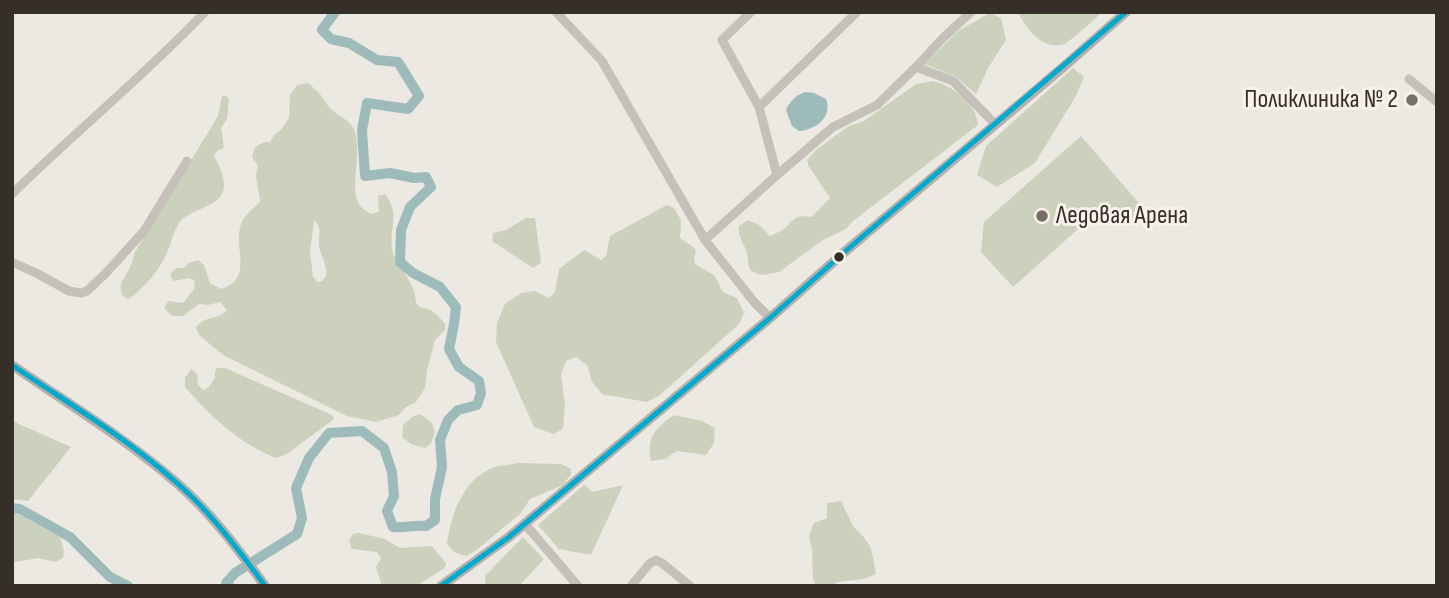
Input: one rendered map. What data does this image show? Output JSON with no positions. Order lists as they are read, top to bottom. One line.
{"places":["Поликлиника № 2","Ледовая Арена"]}
